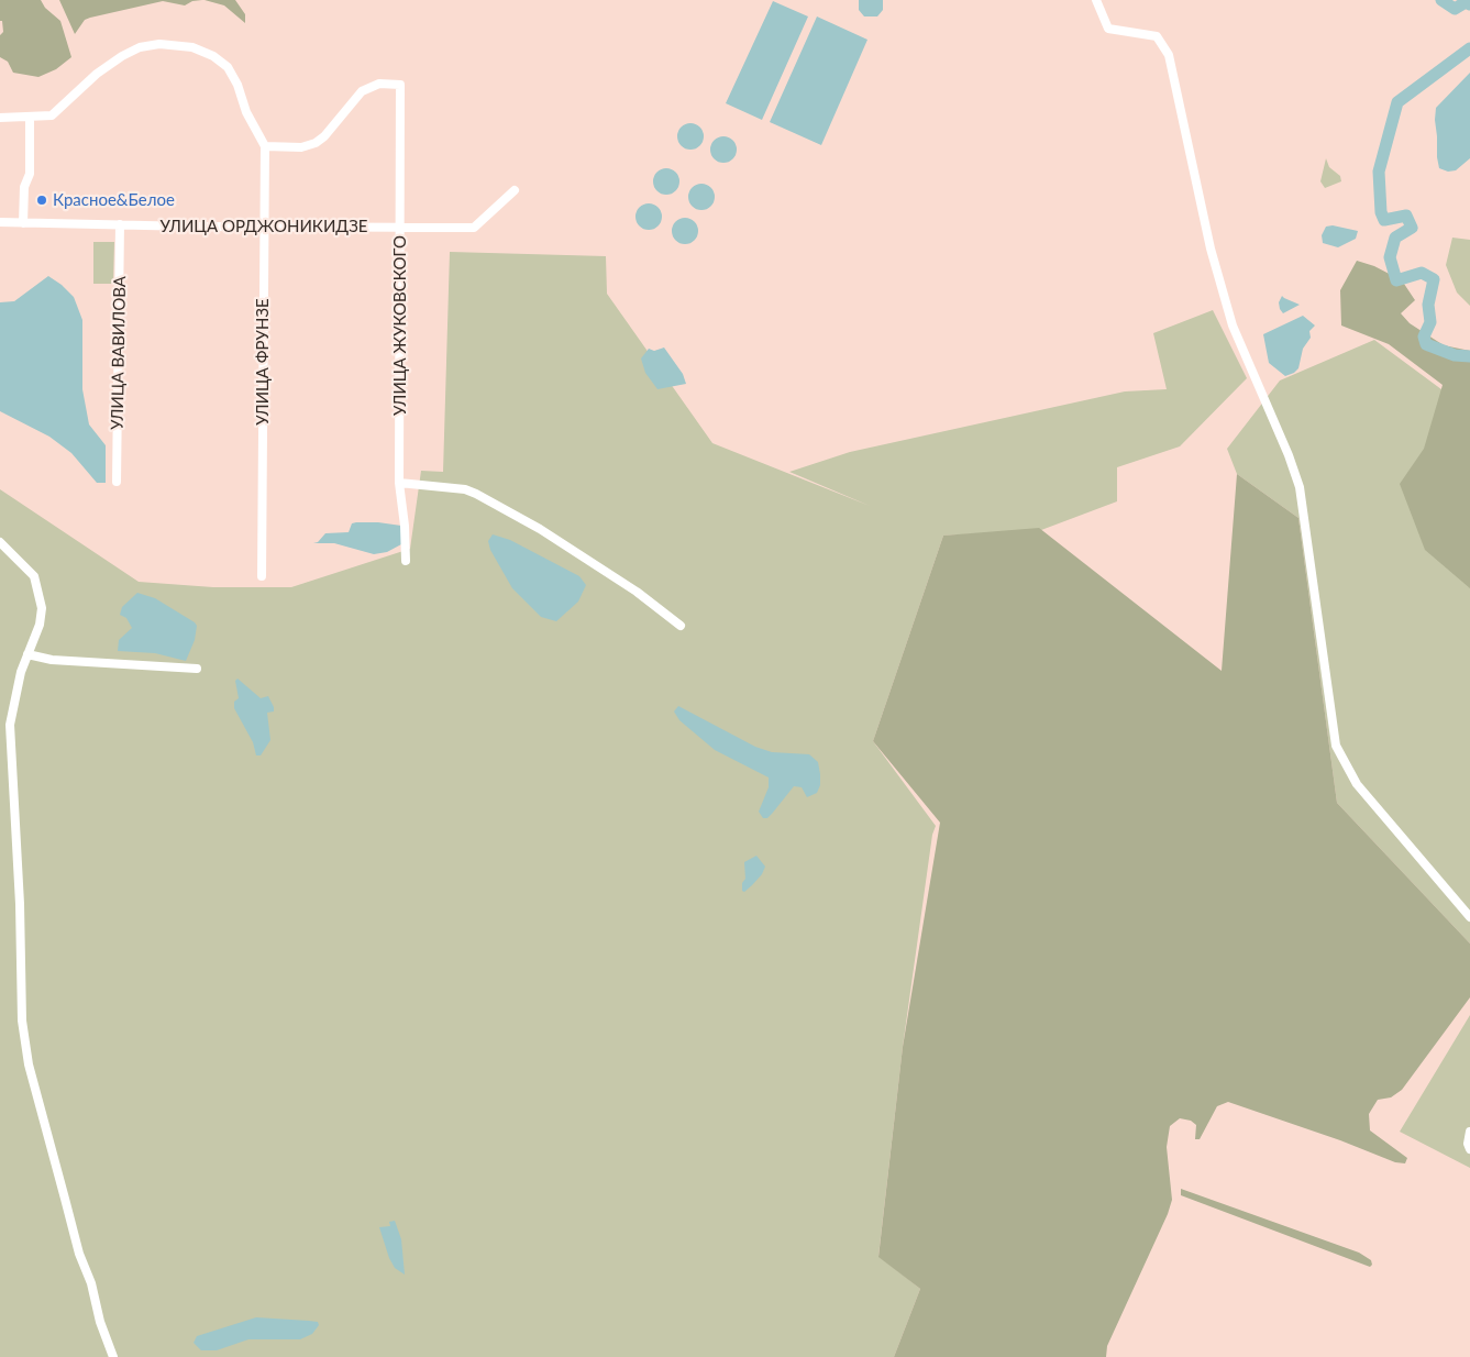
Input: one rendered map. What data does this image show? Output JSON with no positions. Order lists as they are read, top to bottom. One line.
{"streets":{"street":["УЛИЦА ОРДЖОНИКИДЗЕ","УЛИЦА ЖУКОВСКОГО","УЛИЦА ВАВИЛОВА","УЛИЦА ФРУНЗЕ"]},"crossings":[["УЛИЦА ОРДЖОНИКИДЗЕ","УЛИЦА ЖУКОВСКОГО"],["УЛИЦА ОРДЖОНИКИДЗЕ","УЛИЦА ВАВИЛОВА"],["УЛИЦА ОРДЖОНИКИДЗЕ","УЛИЦА ФРУНЗЕ"],["УЛИЦА ЖУКОВСКОГО","УЛИЦА ФРУНЗЕ"]],"places":["Красное&Белое"]}
